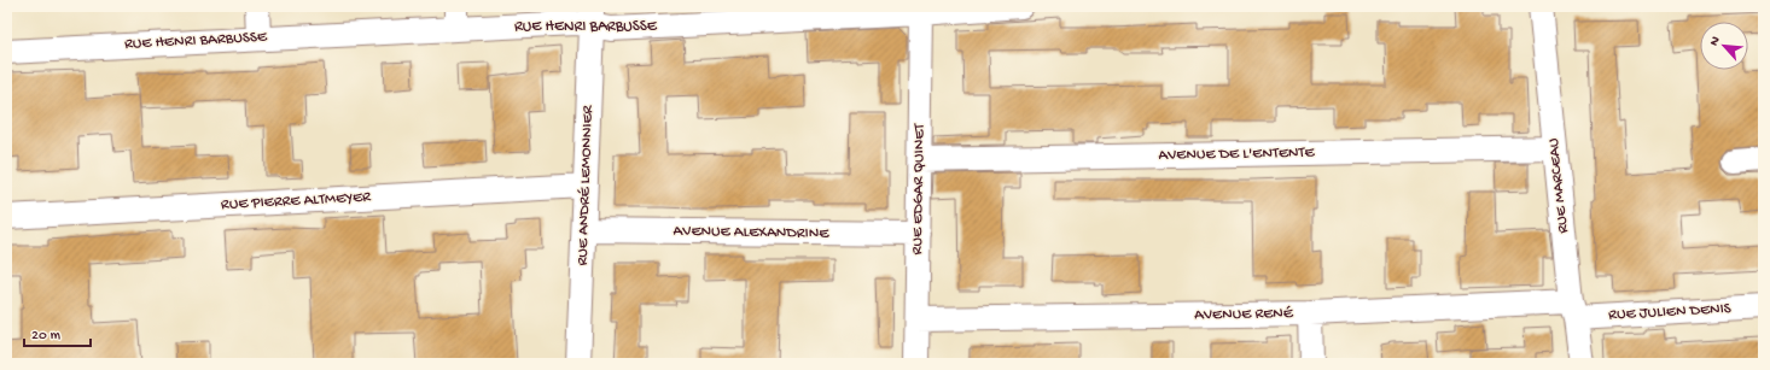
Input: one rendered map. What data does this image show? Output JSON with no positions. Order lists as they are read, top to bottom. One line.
{"streets":{"street":["RUE HENRI BARBUSSE","AVENUE DE L'ENTENTE","RUE ANDRÉ LEMONNIER","RUE MARCEAU","RUE EDGAR QUINET","RUE PIERRE ALTMEYER","AVENUE ALEXANDRINE","RUE JULIEN DENIS","AVENUE RENÉ"]},"crossings":[["RUE HENRI BARBUSSE","RUE ANDRÉ LEMONNIER"],["RUE HENRI BARBUSSE","RUE EDGAR QUINET"],["AVENUE DE L'ENTENTE","RUE MARCEAU"],["AVENUE DE L'ENTENTE","RUE EDGAR QUINET"],["RUE ANDRÉ LEMONNIER","RUE PIERRE ALTMEYER"],["RUE ANDRÉ LEMONNIER","AVENUE ALEXANDRINE"],["RUE MARCEAU","RUE JULIEN DENIS"],["RUE MARCEAU","AVENUE RENÉ"],["RUE EDGAR QUINET","AVENUE ALEXANDRINE"],["RUE EDGAR QUINET","AVENUE RENÉ"],["RUE JULIEN DENIS","AVENUE RENÉ"]],"scale_bar":"20 m","north":"top left"}
